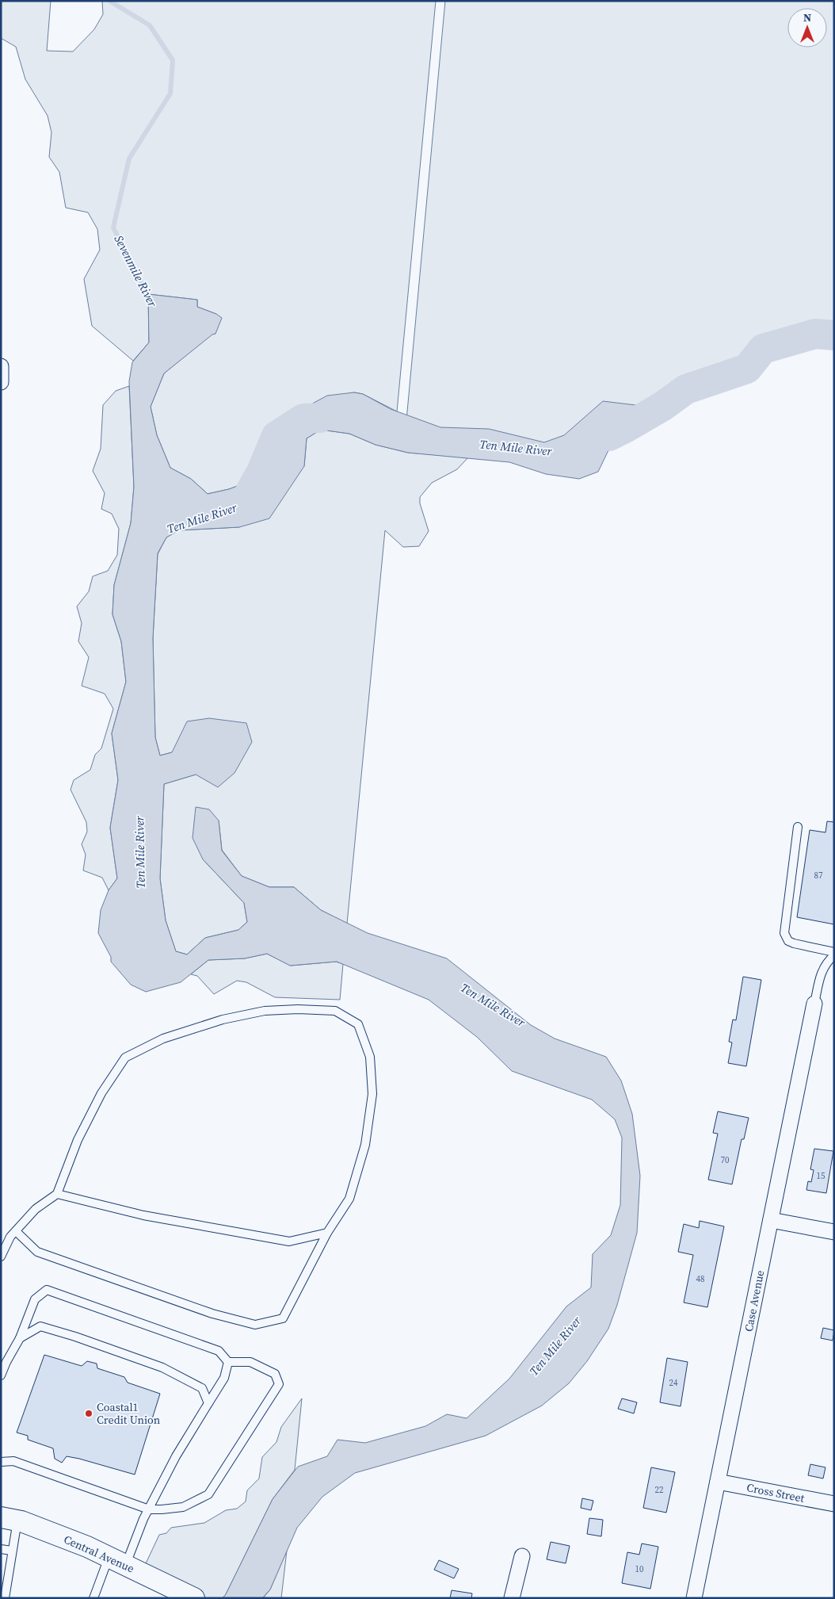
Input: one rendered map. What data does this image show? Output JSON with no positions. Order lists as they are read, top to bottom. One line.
{"streets":{"main road":["Central Avenue"],"street":["Case Avenue","Cross Street"]},"crossings":[["Case Avenue","Cross Street"]],"water":["Sevenmile River","Ten Mile River"],"places":["Coastal1 Credit Union"],"house_numbers":["87","70","15","48","24","22","10"],"north":"top"}
